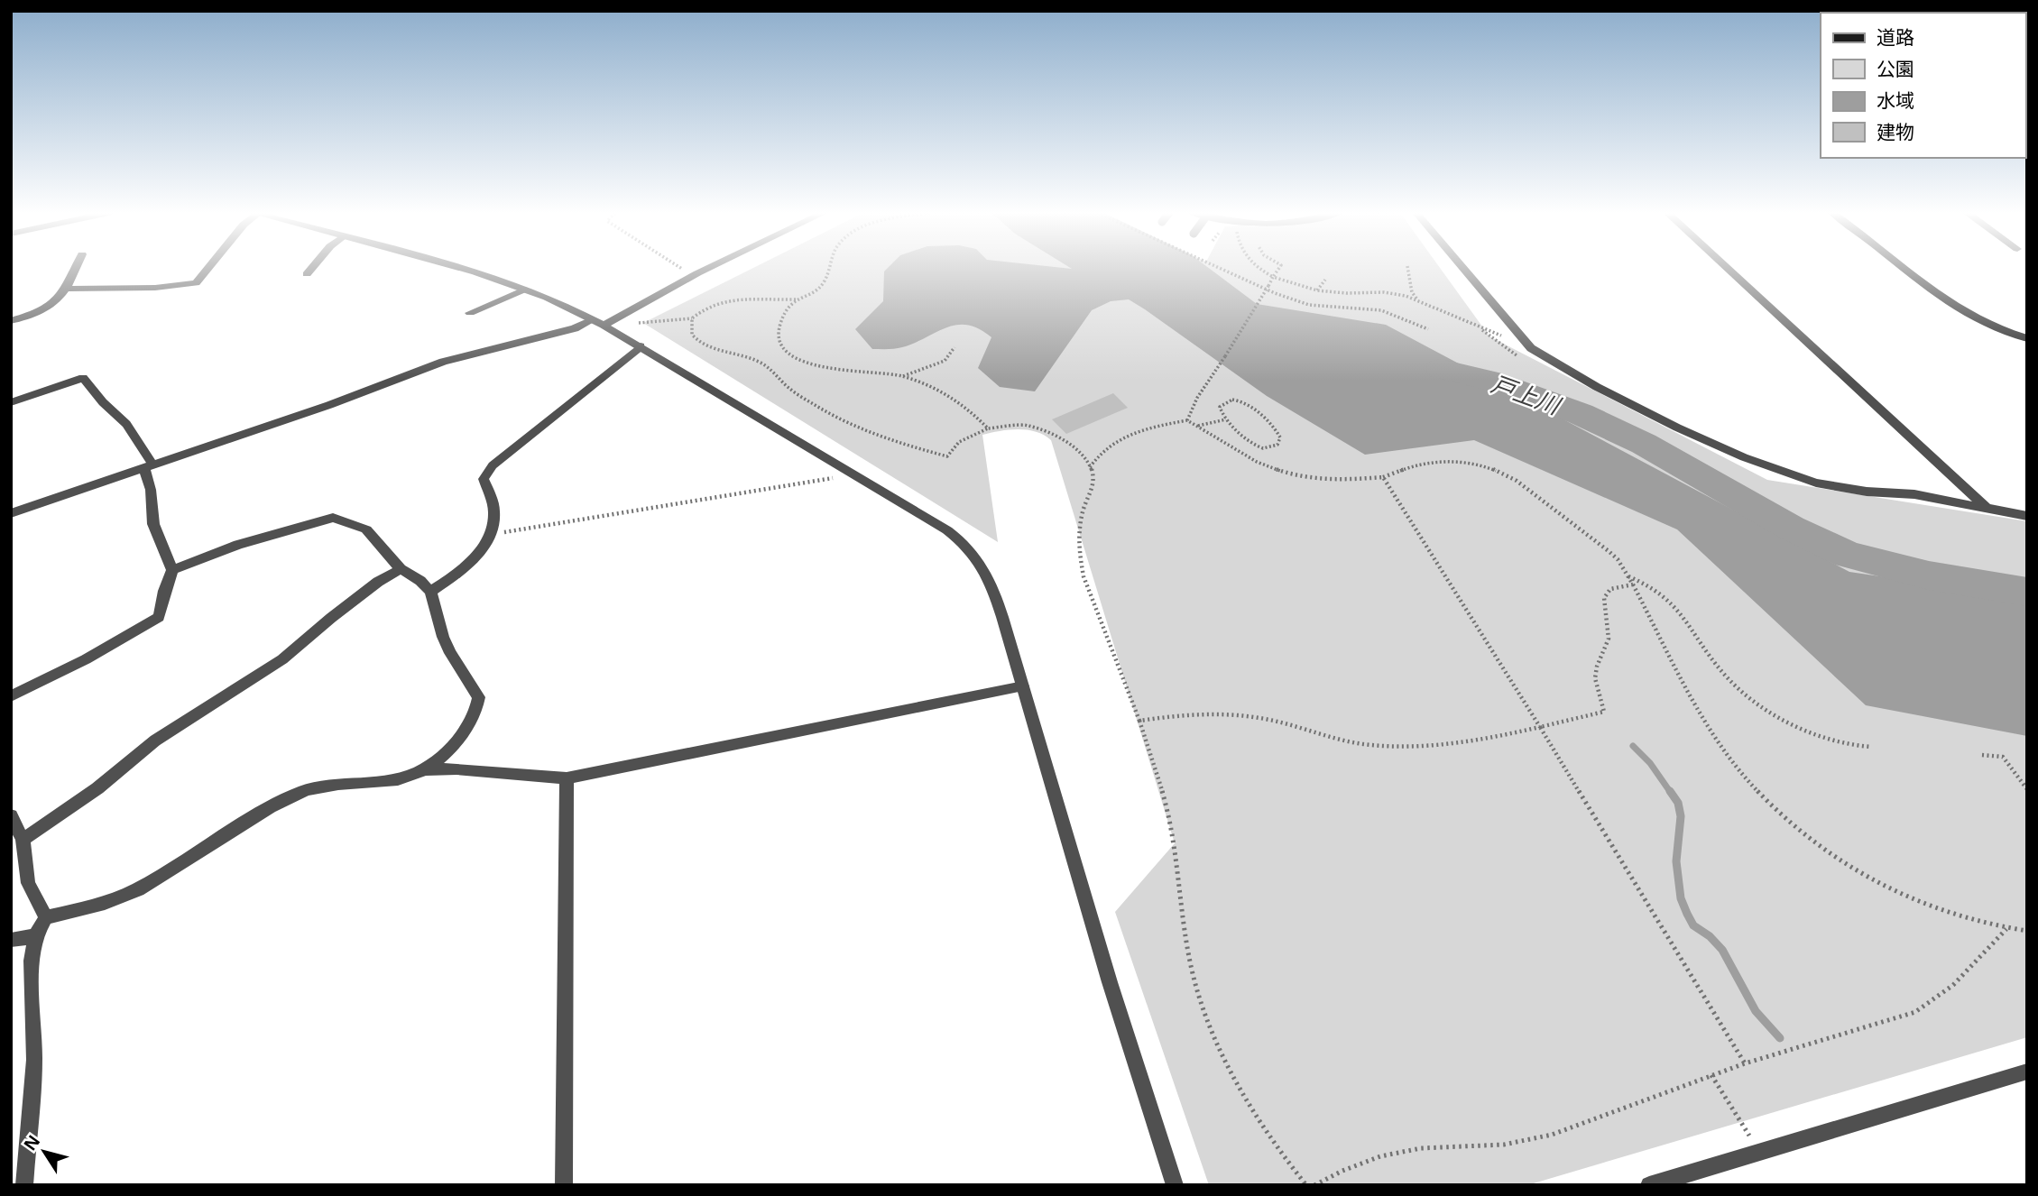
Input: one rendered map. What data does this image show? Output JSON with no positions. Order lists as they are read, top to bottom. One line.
{"water":["戸上川"],"legend":["道路","公園","水域","建物"],"north":"top left"}
